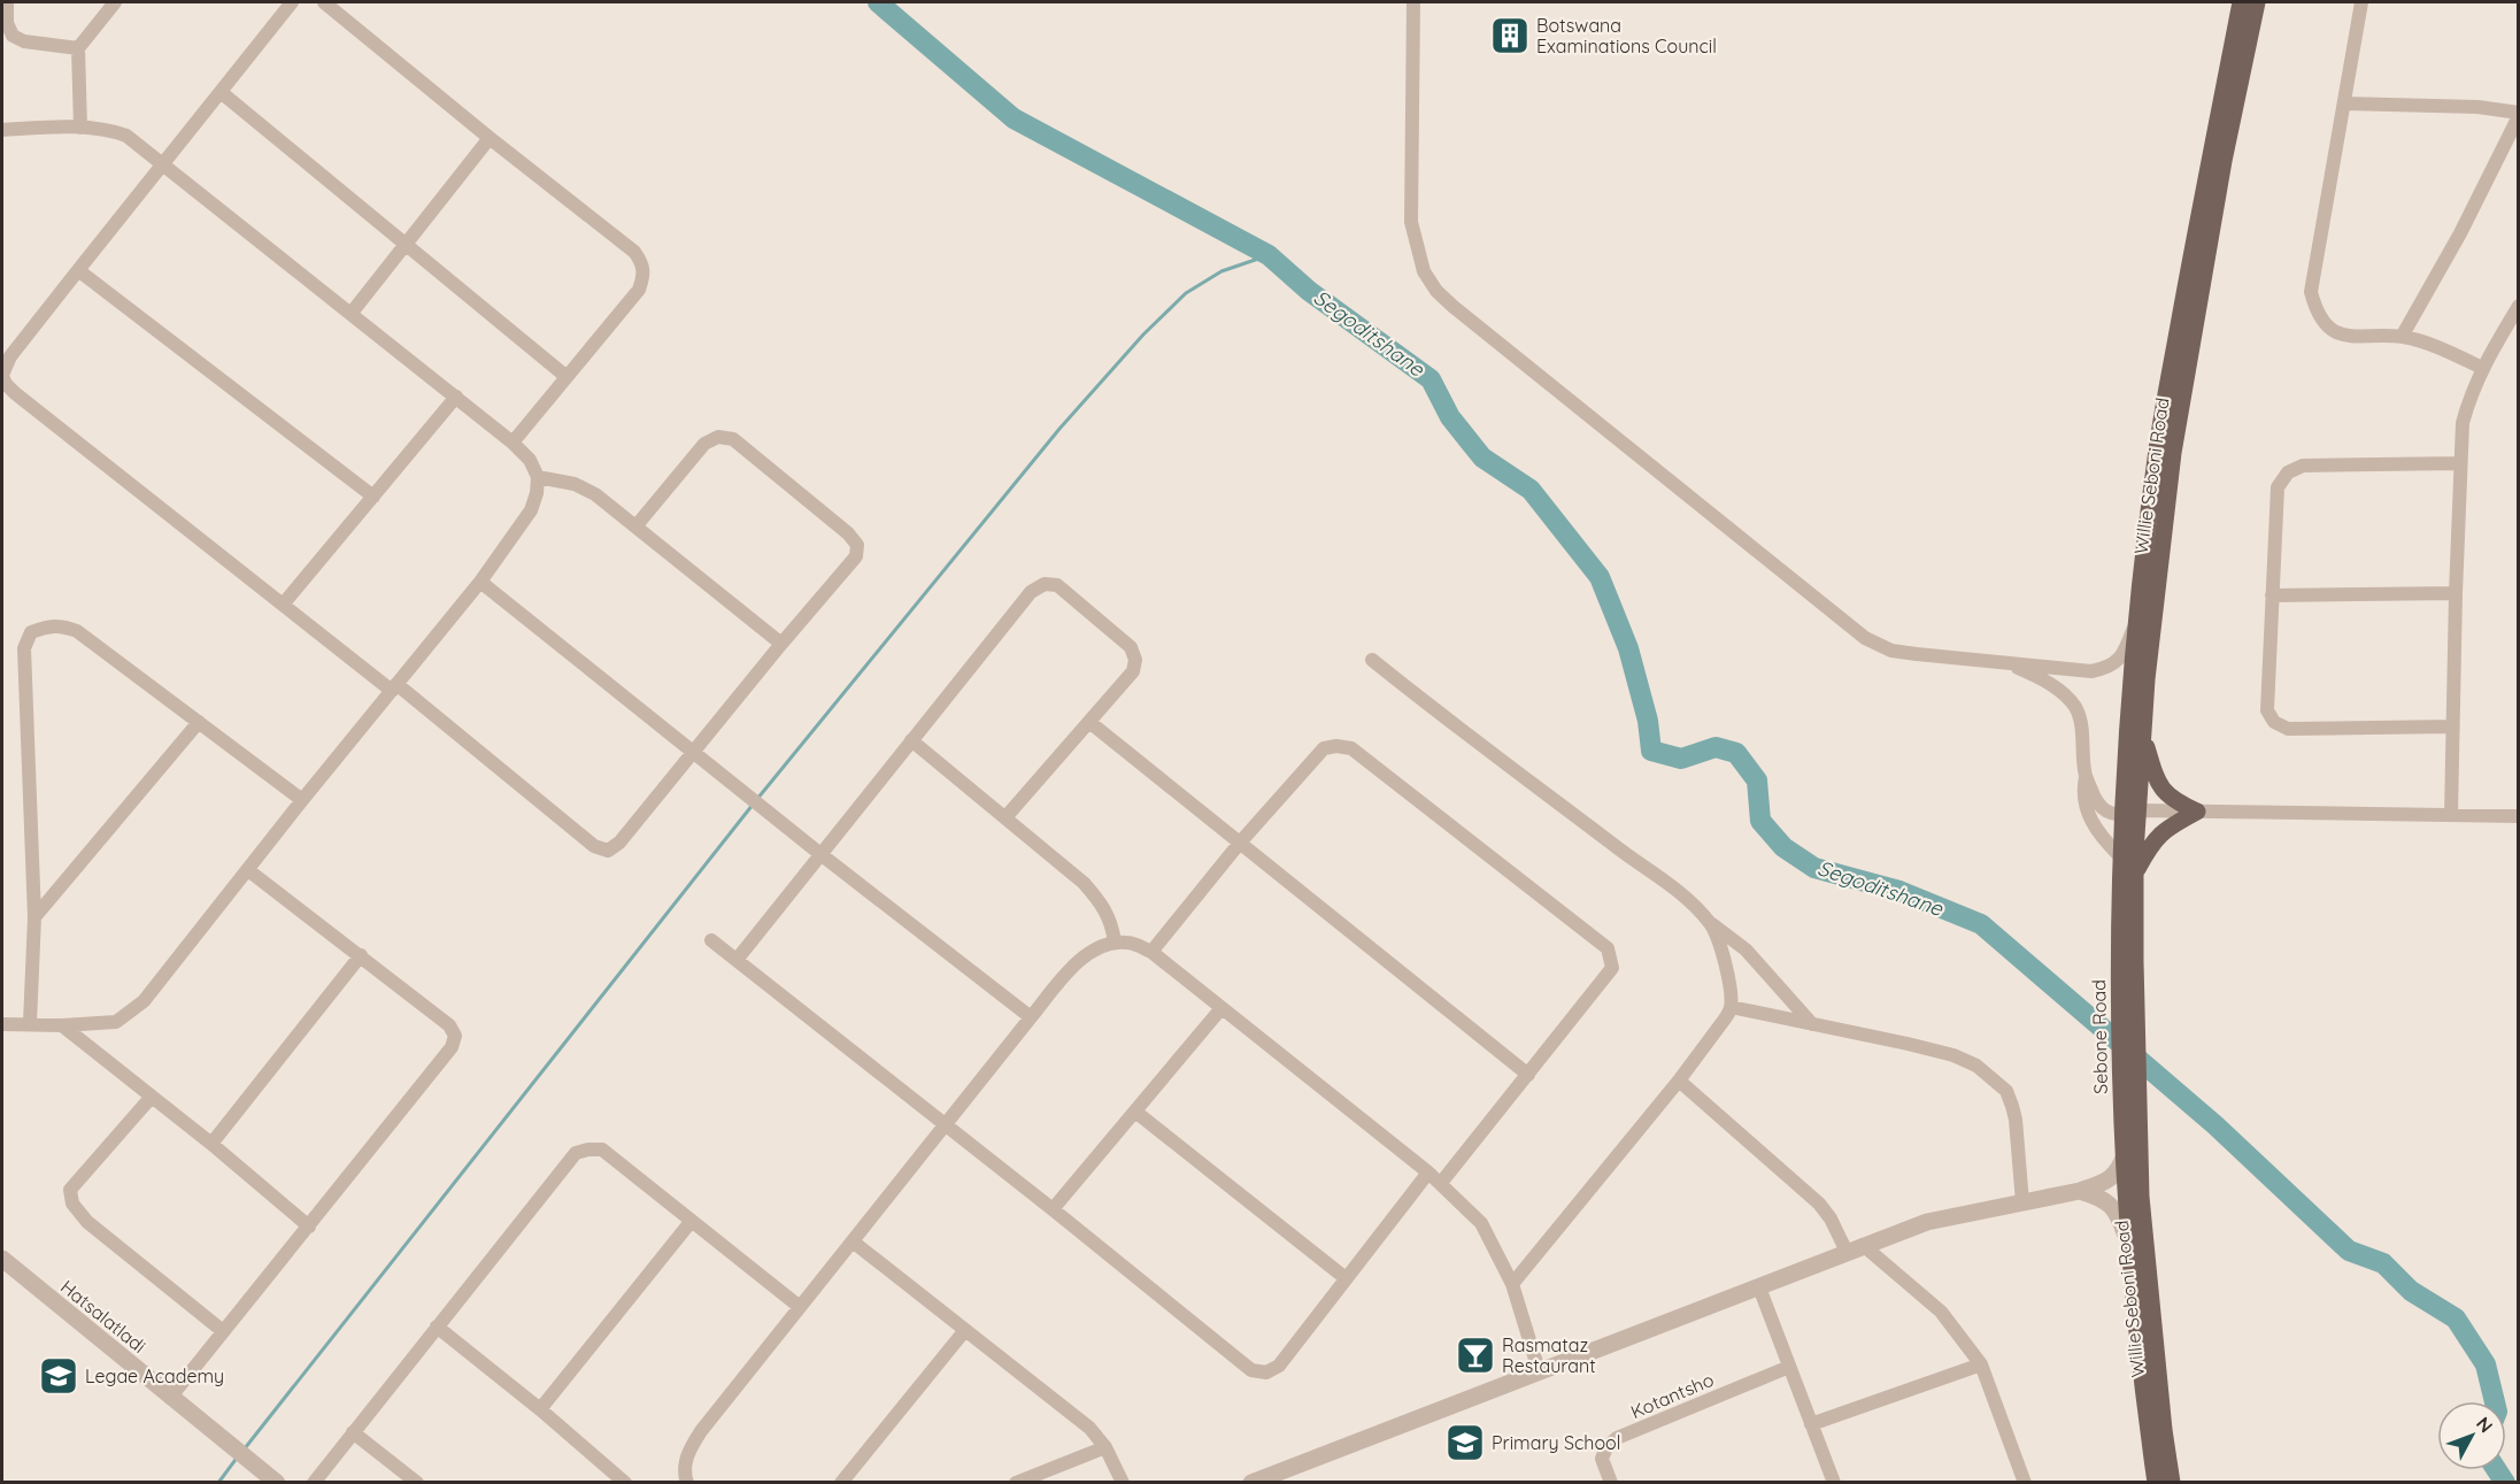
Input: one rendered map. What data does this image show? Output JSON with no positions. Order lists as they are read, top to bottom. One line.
{"streets":{"main road":["Willie Seboni Road","Sebone Road"],"street":["Hatsalatladi","Kotantsho"]},"crossings":[["Willie Seboni Road","Sebone Road"]],"water":["Segoditshane"],"places":{"building":["Botswana Examinations Council"],"bar":["Rasmataz Restaurant"],"school or university":["Legae Academy","Primary School"]},"north":"top right"}
